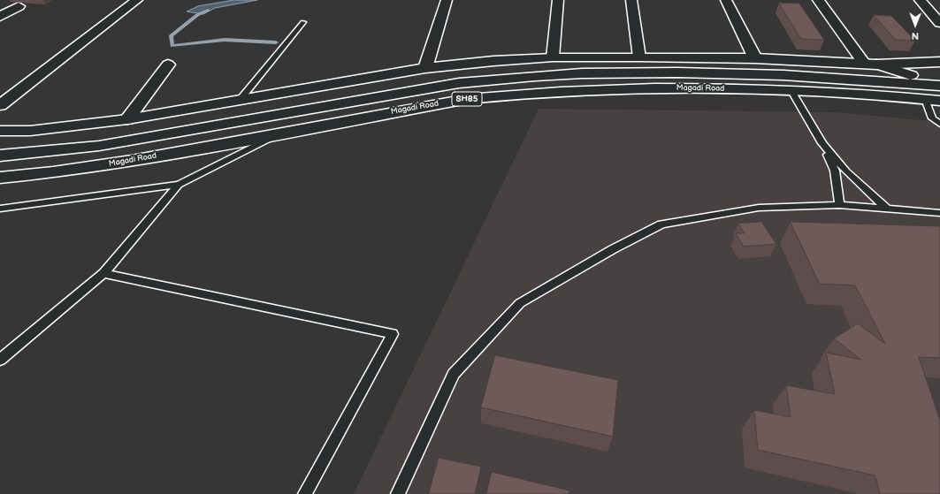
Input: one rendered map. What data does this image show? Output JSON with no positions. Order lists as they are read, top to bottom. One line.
{"streets":{"street":["Magadi Road","SH85"]},"north":"bottom"}
